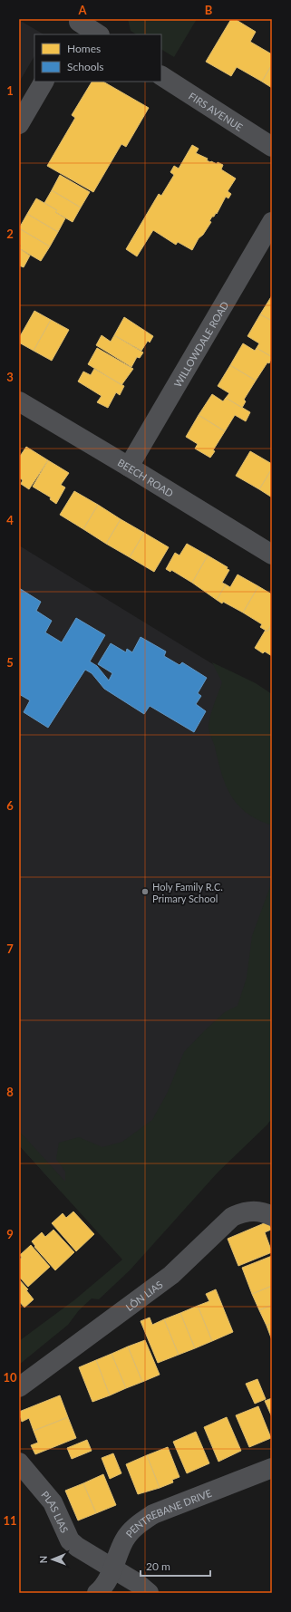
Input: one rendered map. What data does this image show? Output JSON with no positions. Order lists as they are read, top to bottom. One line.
{"streets":{"street":["FIRS AVENUE","WILLOWDALE ROAD","BEECH ROAD","LÔN LIAS","PLAS LIAS","PENTREBANE DRIVE"]},"crossings":[["WILLOWDALE ROAD","BEECH ROAD"],["PLAS LIAS","PENTREBANE DRIVE"]],"places":["Holy Family R.C. Primary School"],"legend":["Homes","Schools"],"scale_bar":"20 m","north":"left","grid":{"columns":["A","B"],"rows":["1","2","3","4","5","6","7","8","9","10","11"]}}
